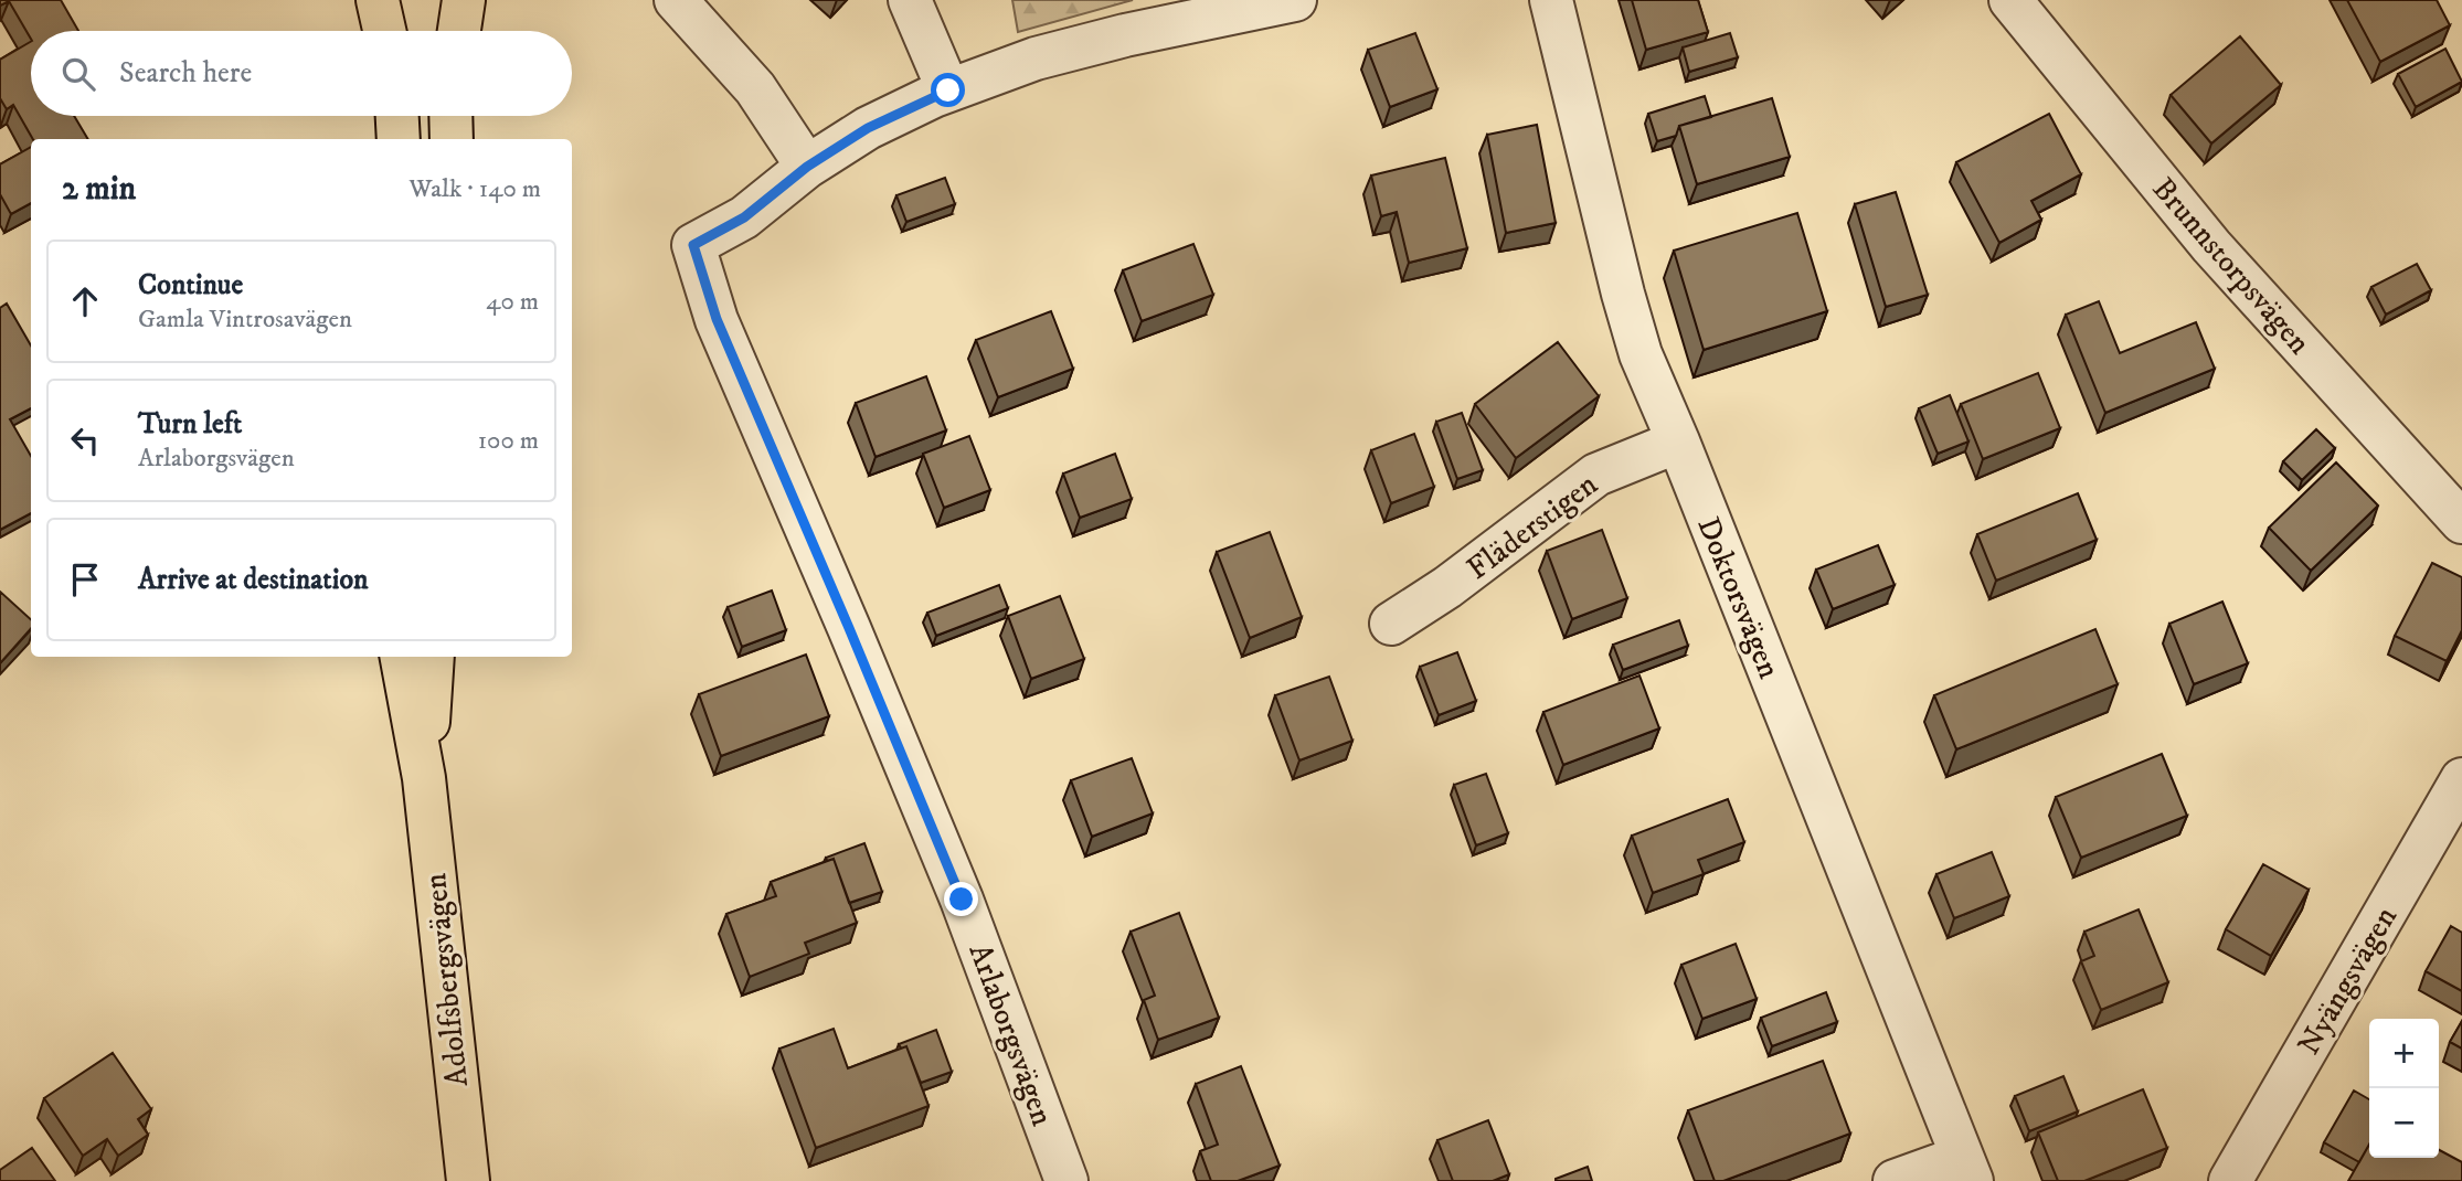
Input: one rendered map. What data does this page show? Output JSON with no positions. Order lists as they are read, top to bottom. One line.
{"streets":{"main road":["Adolfsbergsvägen"],"street":["Brunnstorpsvägen","Fläderstigen","Doktorsvägen","Nyängsvägen","Arlaborgsvägen"]},"crossings":[["Fläderstigen","Doktorsvägen"]],"page":{"search":"Search here","heading":["2 min","Walk · 140 m"],"list":[["Continue","Gamla Vintrosavägen","40 m"],["Turn left","Arlaborgsvägen","100 m"],"Arrive at destination"],"map_buttons":["+","−"]}}
